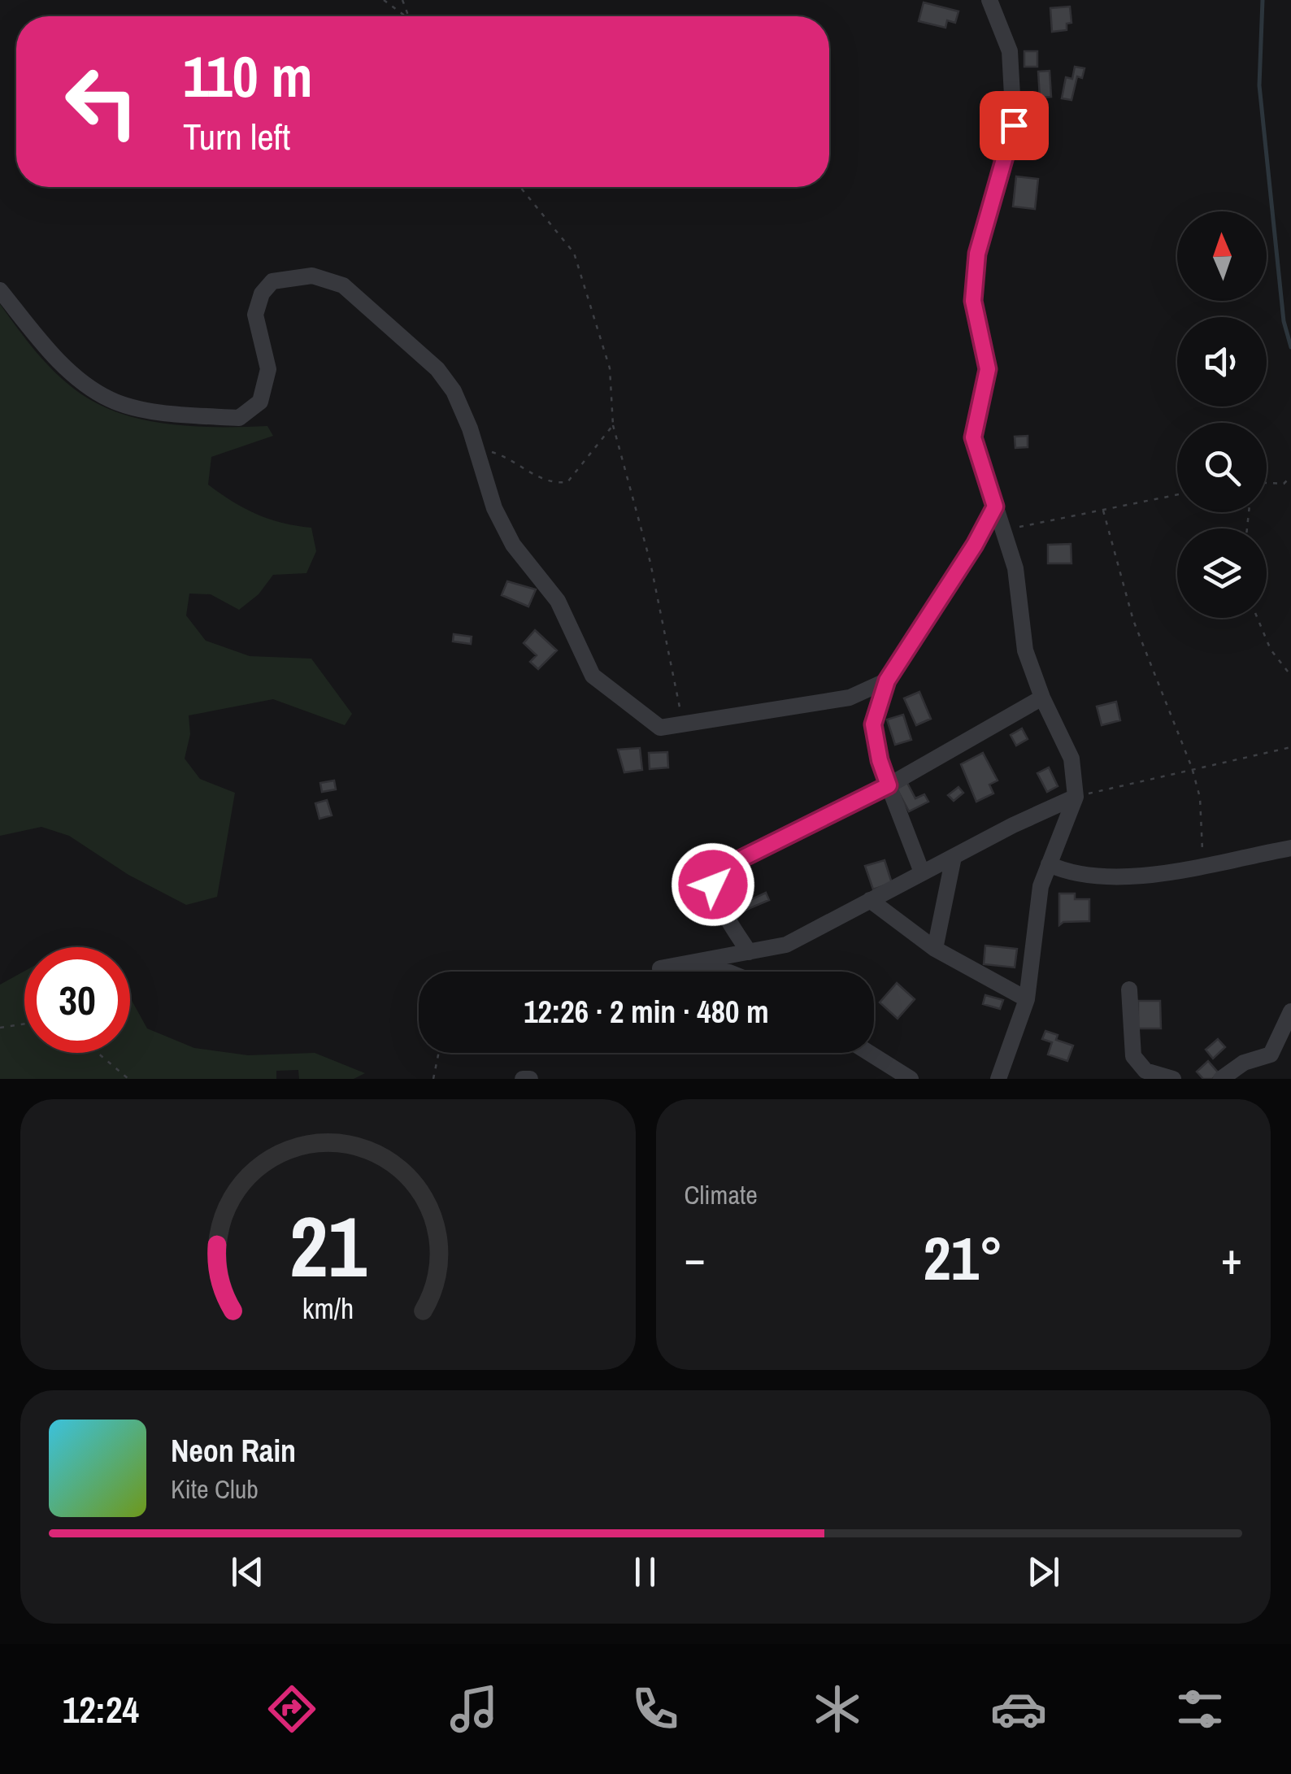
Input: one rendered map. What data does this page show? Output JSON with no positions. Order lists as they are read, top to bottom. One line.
{"north":"top","page":{"turn":["110 m","Turn left"],"limit":"30","trip":"12:26 · 2 min · 480 m","tile":"Climate","heat":["−","21°","+"],"song":["Neon Rain","Kite Club"],"tabs":"12:24","gauge":["21","km/h"]}}
